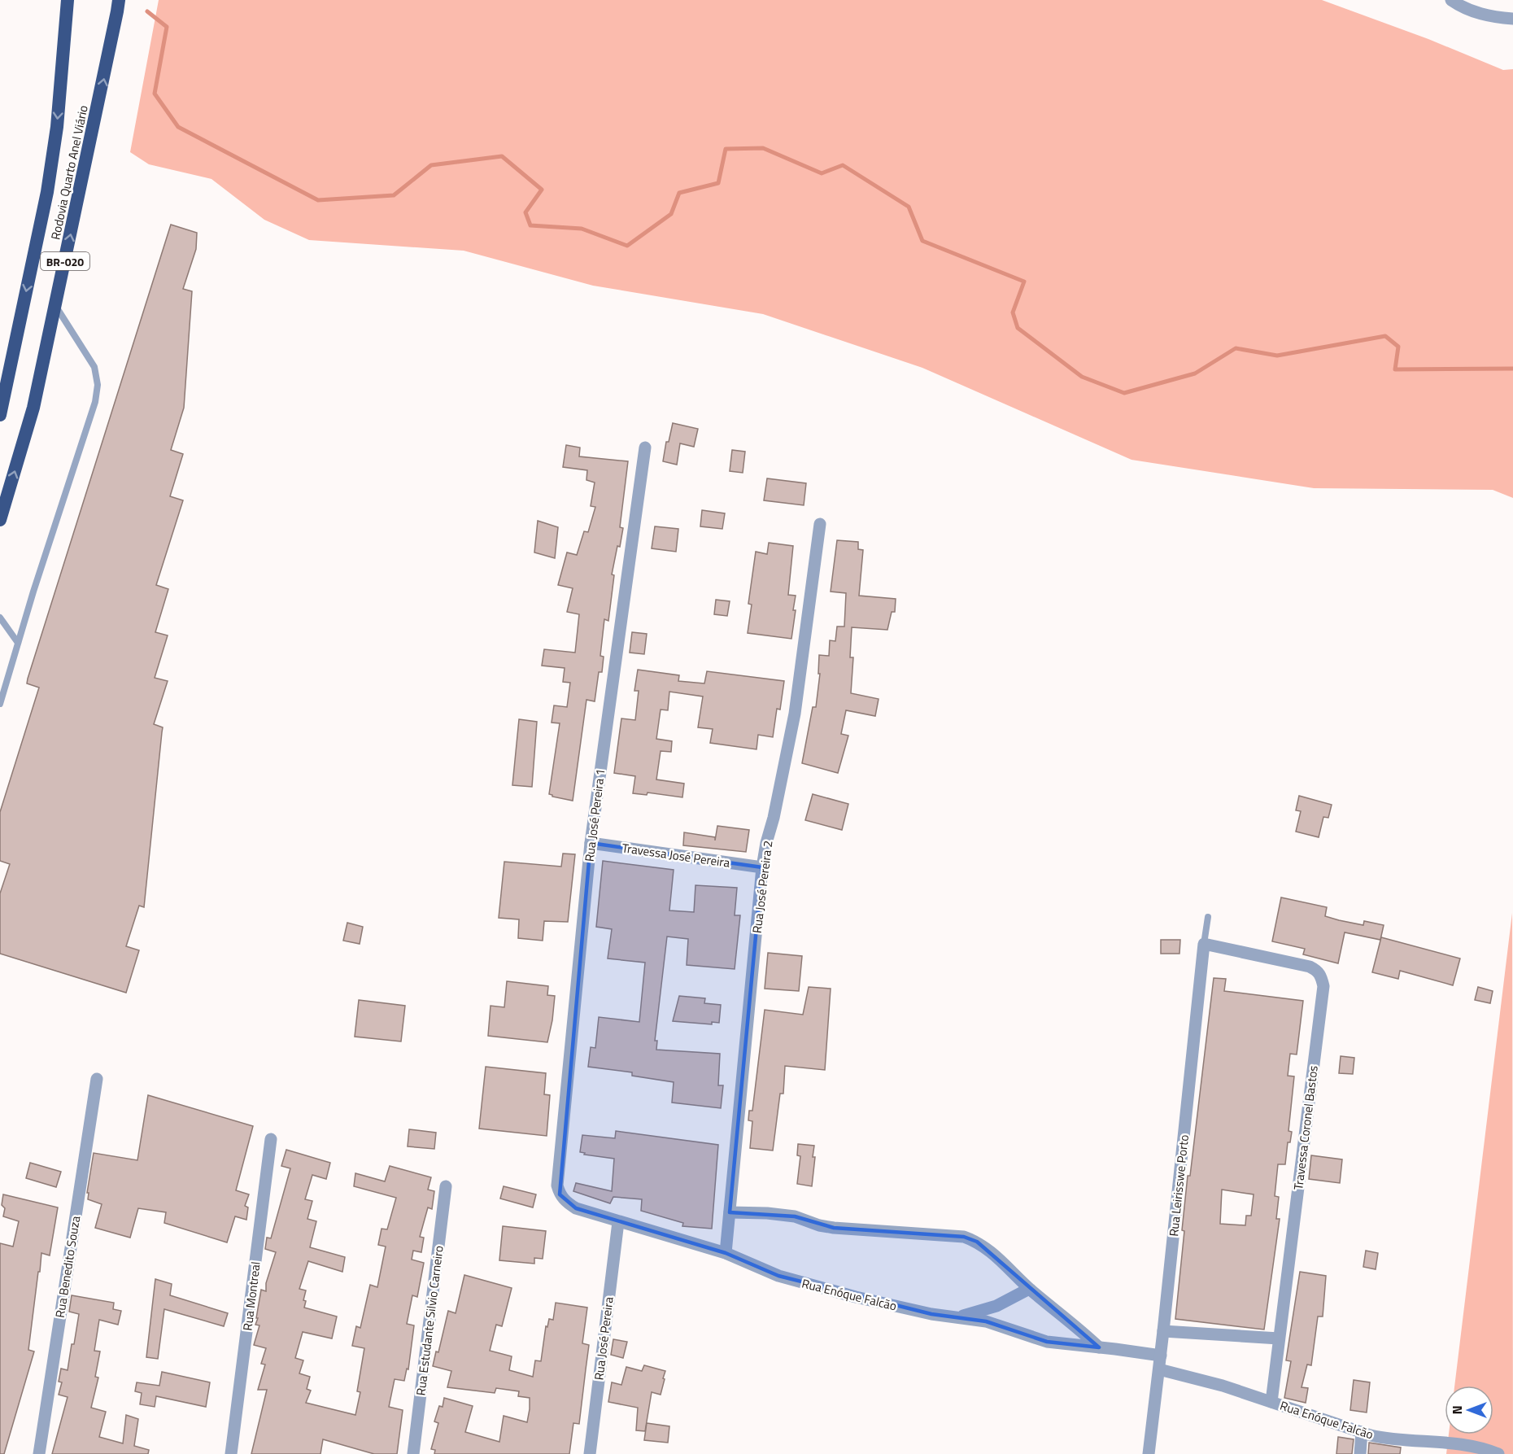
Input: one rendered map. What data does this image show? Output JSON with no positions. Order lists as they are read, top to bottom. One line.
{"streets":{"highway":["Rodovia Quarto Anel Viário","BR-020"],"street":["Rua José Pereira 1","Travessa José Pereira","Rua José Pereira 2","Travessa Coronel Bastos","Rua Leirisswe Porto","Rua Benedito Souza","Rua Enóque Falcão","Rua Montreal","Rua Estudante Silvio Carneiro","Rua José Pereira"]},"crossings":[["Rua José Pereira 1","Travessa José Pereira"],["Rua José Pereira 1","Rua Enóque Falcão"],["Travessa José Pereira","Rua José Pereira 2"],["Rua José Pereira 2","Rua Enóque Falcão"],["Travessa Coronel Bastos","Rua Leirisswe Porto"],["Travessa Coronel Bastos","Rua Enóque Falcão"],["Rua Leirisswe Porto","Rua Enóque Falcão"],["Rua Enóque Falcão","Rua José Pereira"]],"north":"left"}
